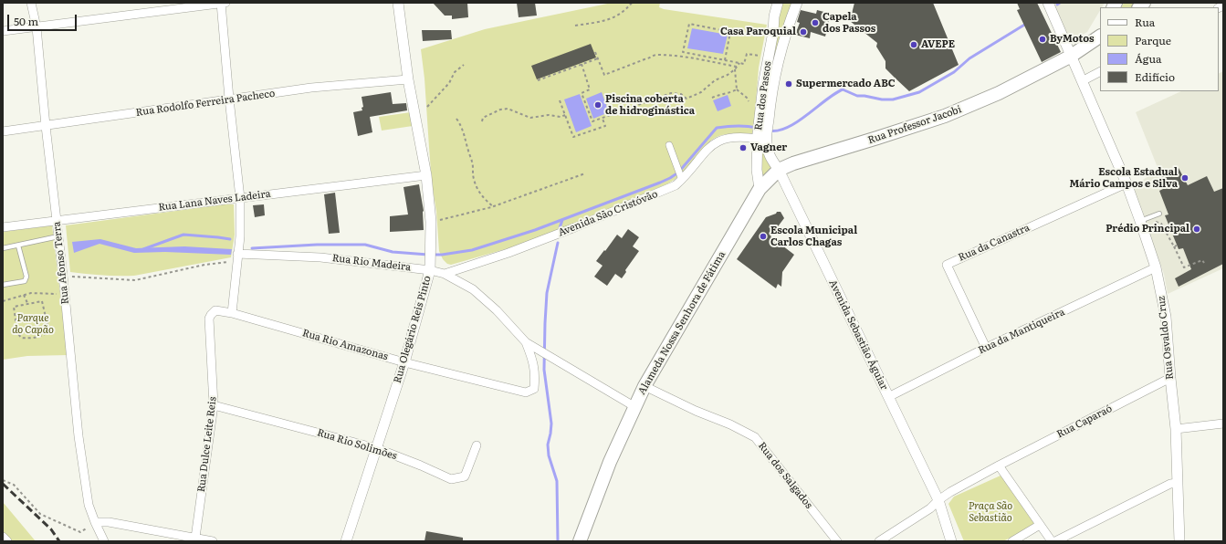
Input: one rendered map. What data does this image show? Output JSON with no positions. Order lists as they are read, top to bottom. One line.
{"streets":{"main road":["Rua Professor Jacobi","Alameda Nossa Senhora de Fátima"],"street":["Rua dos Passos","Rua Rodolfo Ferreira Pacheco","Rua Lana Naves Ladeira","Avenida São Cristóvão","Rua da Canastra","Rua Afonso Terra","Rua Rio Madeira","Rua Olegário Reis Pinto","Rua da Mantiqueira","Avenida Sebastião Águiar","Rua Osvaldo Cruz","Rua Rio Amazonas","Rua Caparaó","Rua Dulce Leite Reis","Rua Rio Solimões","Rua dos Salgados"]},"crossings":[["Rua dos Passos","Rua Professor Jacobi"],["Rua dos Passos","Avenida São Cristóvão"],["Rua dos Passos","Alameda Nossa Senhora de Fátima"],["Rua dos Passos","Avenida Sebastião Águiar"],["Rua Rodolfo Ferreira Pacheco","Rua Afonso Terra"],["Rua Rodolfo Ferreira Pacheco","Rua Olegário Reis Pinto"],["Rua Professor Jacobi","Alameda Nossa Senhora de Fátima"],["Rua Professor Jacobi","Avenida Sebastião Águiar"],["Rua Professor Jacobi","Rua Osvaldo Cruz"],["Rua Lana Naves Ladeira","Rua Afonso Terra"],["Rua Lana Naves Ladeira","Rua Olegário Reis Pinto"],["Avenida São Cristóvão","Rua Rio Madeira"],["Rua da Canastra","Rua da Mantiqueira"],["Rua da Canastra","Rua Osvaldo Cruz"],["Rua Rio Madeira","Alameda Nossa Senhora de Fátima"],["Rua Rio Madeira","Rua Olegário Reis Pinto"],["Rua Rio Madeira","Rua Rio Amazonas"],["Alameda Nossa Senhora de Fátima","Rua dos Salgados"],["Rua Olegário Reis Pinto","Rua Rio Amazonas"],["Rua Olegário Reis Pinto","Rua Rio Solimões"],["Rua da Mantiqueira","Avenida Sebastião Águiar"],["Rua da Mantiqueira","Rua Osvaldo Cruz"],["Rua Osvaldo Cruz","Rua Caparaó"],["Rua Rio Amazonas","Rua Dulce Leite Reis"],["Rua Dulce Leite Reis","Rua Rio Solimões"]],"parks":["Parque do Capão","Praça São Sebastião"],"places":["Capela dos Passos","Casa Paroquial","ByMotos","AVEPE","Supermercado ABC","Piscina coberta de hidroginástica","Vagner","Escola Estadual Mário Campos e Silva","Prédio Principal","Escola Municipal Carlos Chagas"],"legend":["Rua","Parque","Água","Edifício"],"scale_bar":"50 m"}
